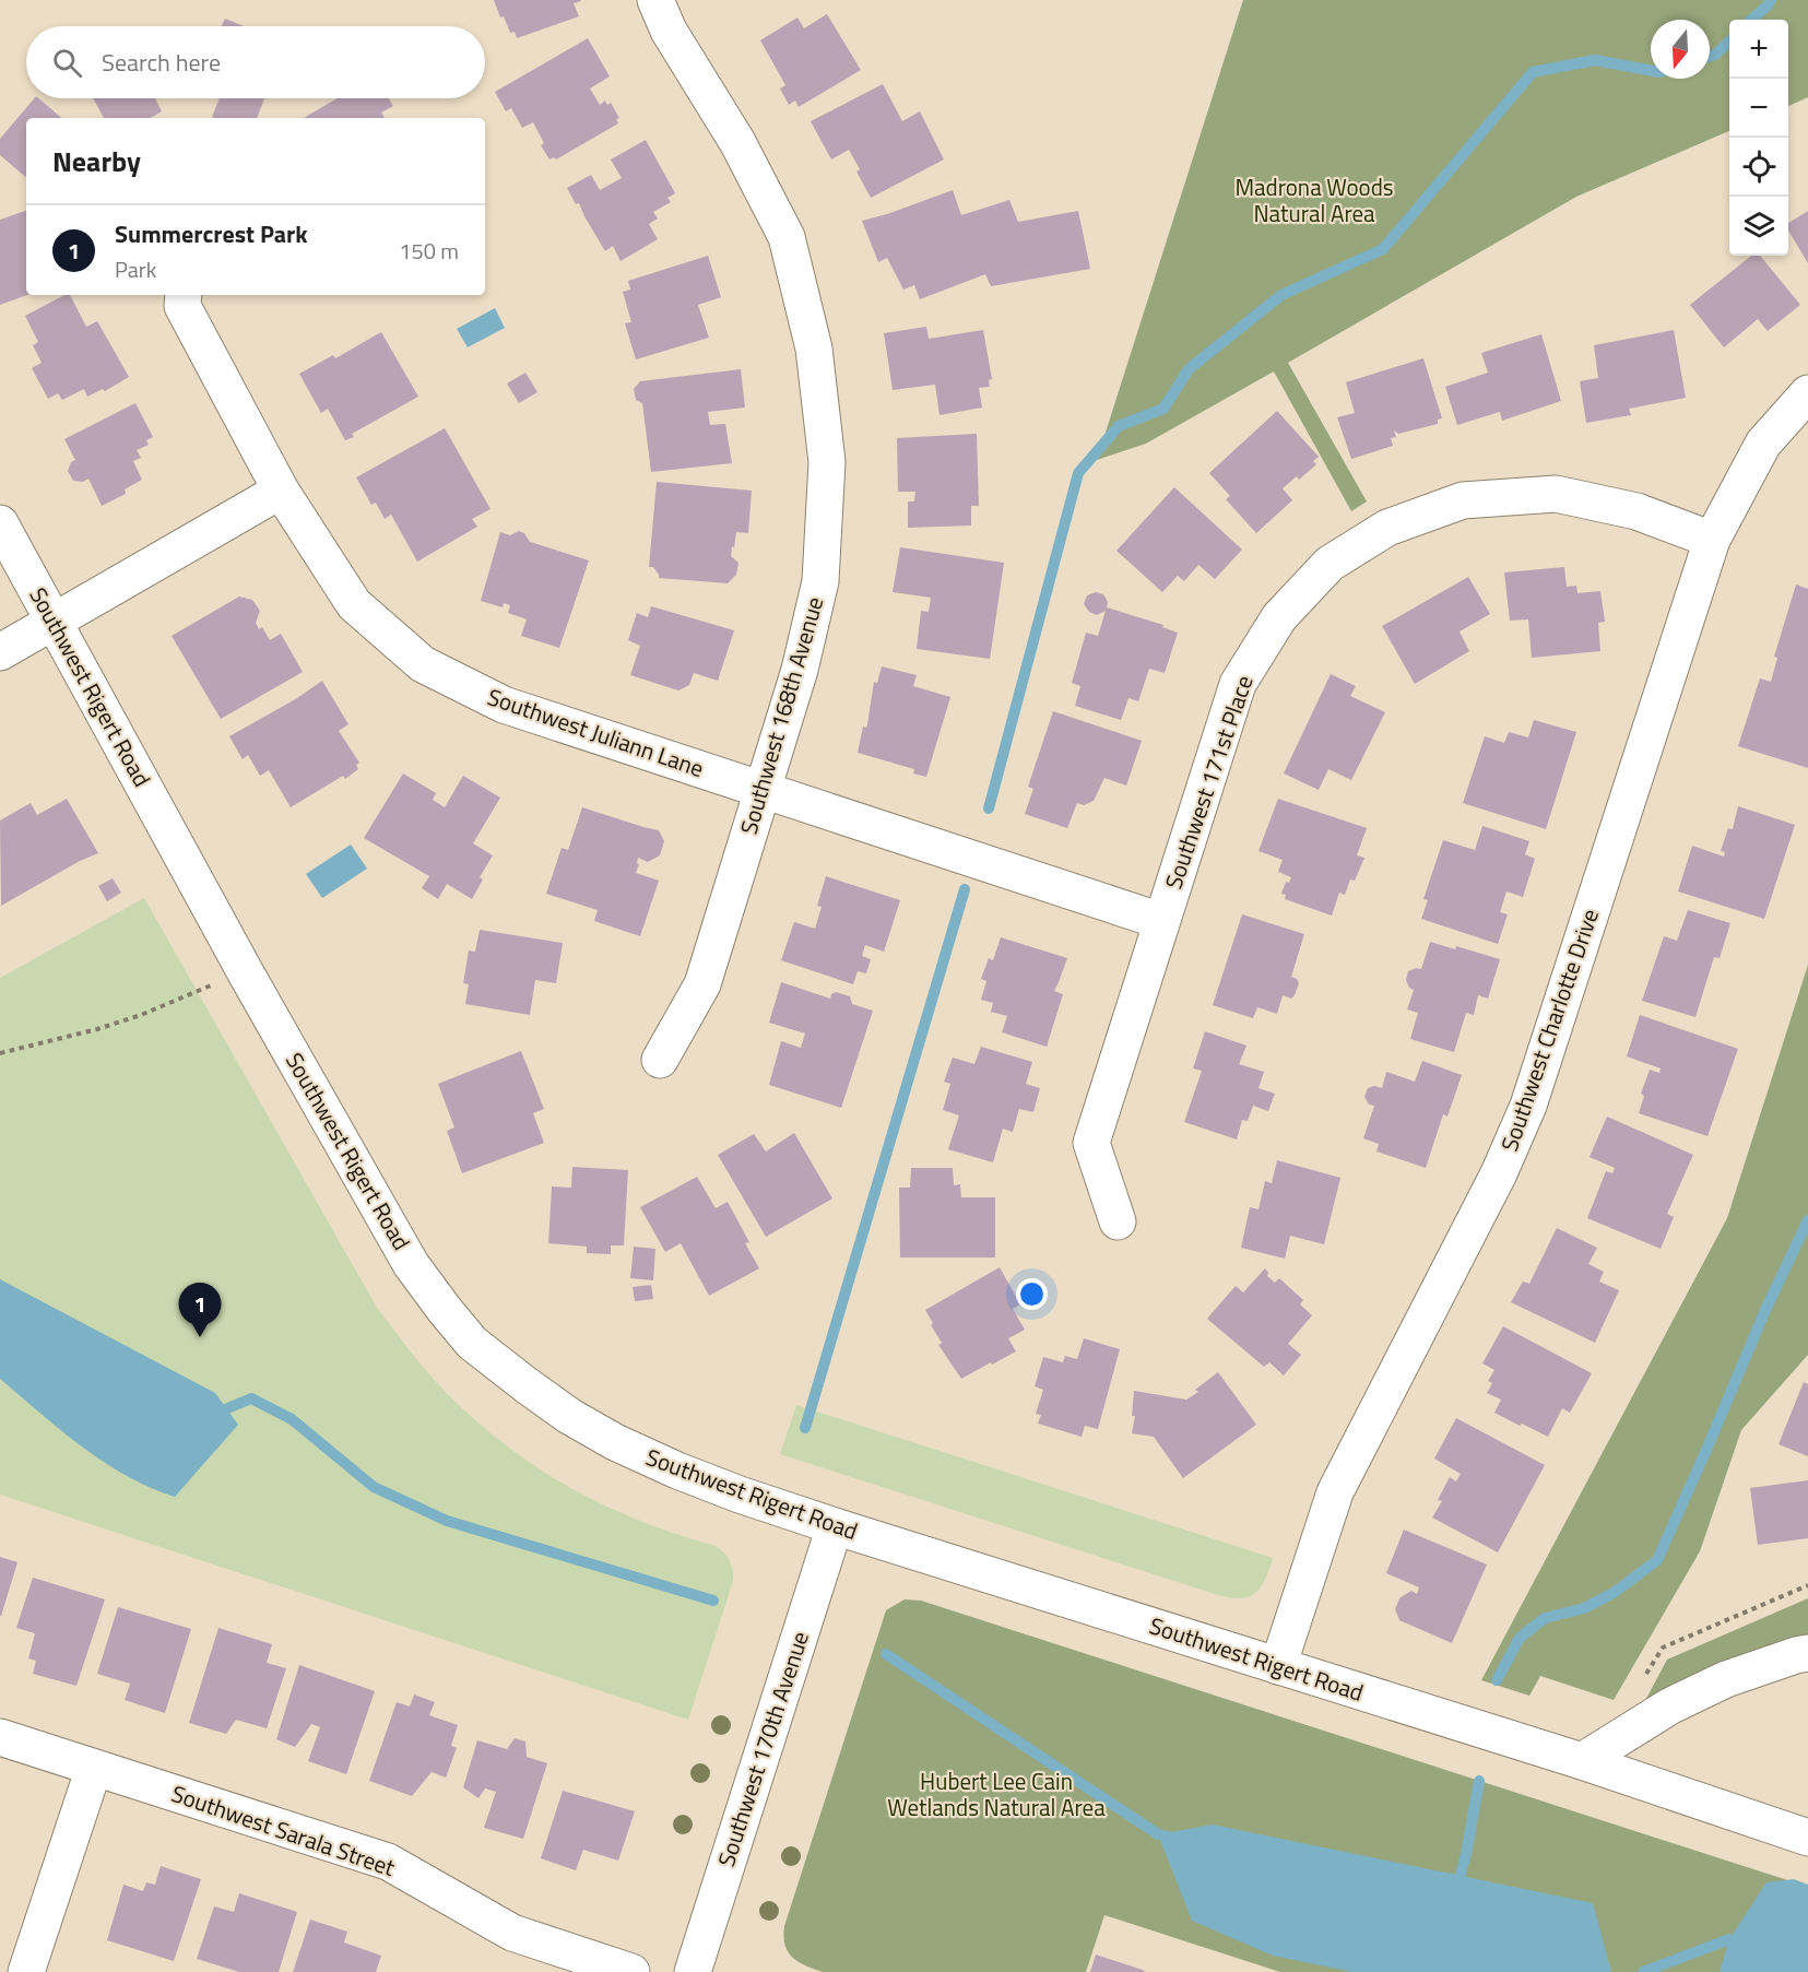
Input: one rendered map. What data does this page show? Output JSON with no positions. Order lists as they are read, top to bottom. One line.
{"streets":{"street":["Southwest Rigert Road","Southwest 168th Avenue","Southwest Juliann Lane","Southwest 171st Place","Southwest Charlotte Drive","Southwest 170th Avenue","Southwest Sarala Street"]},"crossings":[["Southwest Rigert Road","Southwest Charlotte Drive"],["Southwest Rigert Road","Southwest 170th Avenue"],["Southwest 168th Avenue","Southwest Juliann Lane"],["Southwest Juliann Lane","Southwest 171st Place"],["Southwest 171st Place","Southwest Charlotte Drive"]],"parks":["Madrona Woods Natural Area","Hubert Lee Cain Wetlands Natural Area"],"north":"bottom","page":{"map_buttons":["+","−"],"search":"Search here","heading":"Nearby","list":[{"mark":"1","name":"Summercrest Park","note":"Park","value":"150 m"}],"pins":"1"}}
